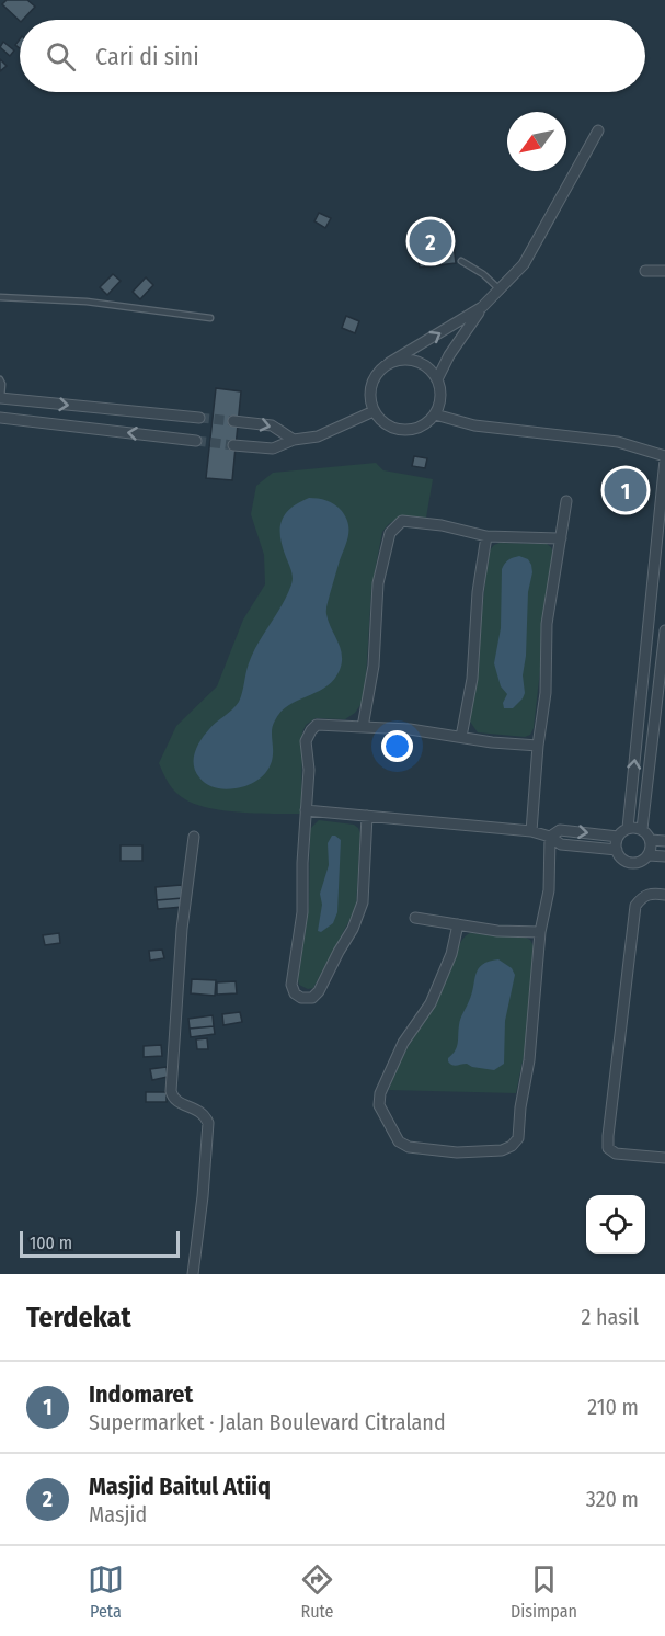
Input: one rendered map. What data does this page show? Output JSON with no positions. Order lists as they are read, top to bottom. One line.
{"scale_bar":"100 m","north":"bottom left","page":{"search":"Cari di sini","pins":["2","1"],"scale":"100 m","heading":["Terdekat","2 hasil"],"list":[{"mark":"1","name":"Indomaret","note":"Supermarket · Jalan Boulevard Citraland","value":"210 m"},{"mark":"2","name":"Masjid Baitul Atiiq","note":"Masjid","value":"320 m"}],"nav":["Peta","Rute","Disimpan"]}}
